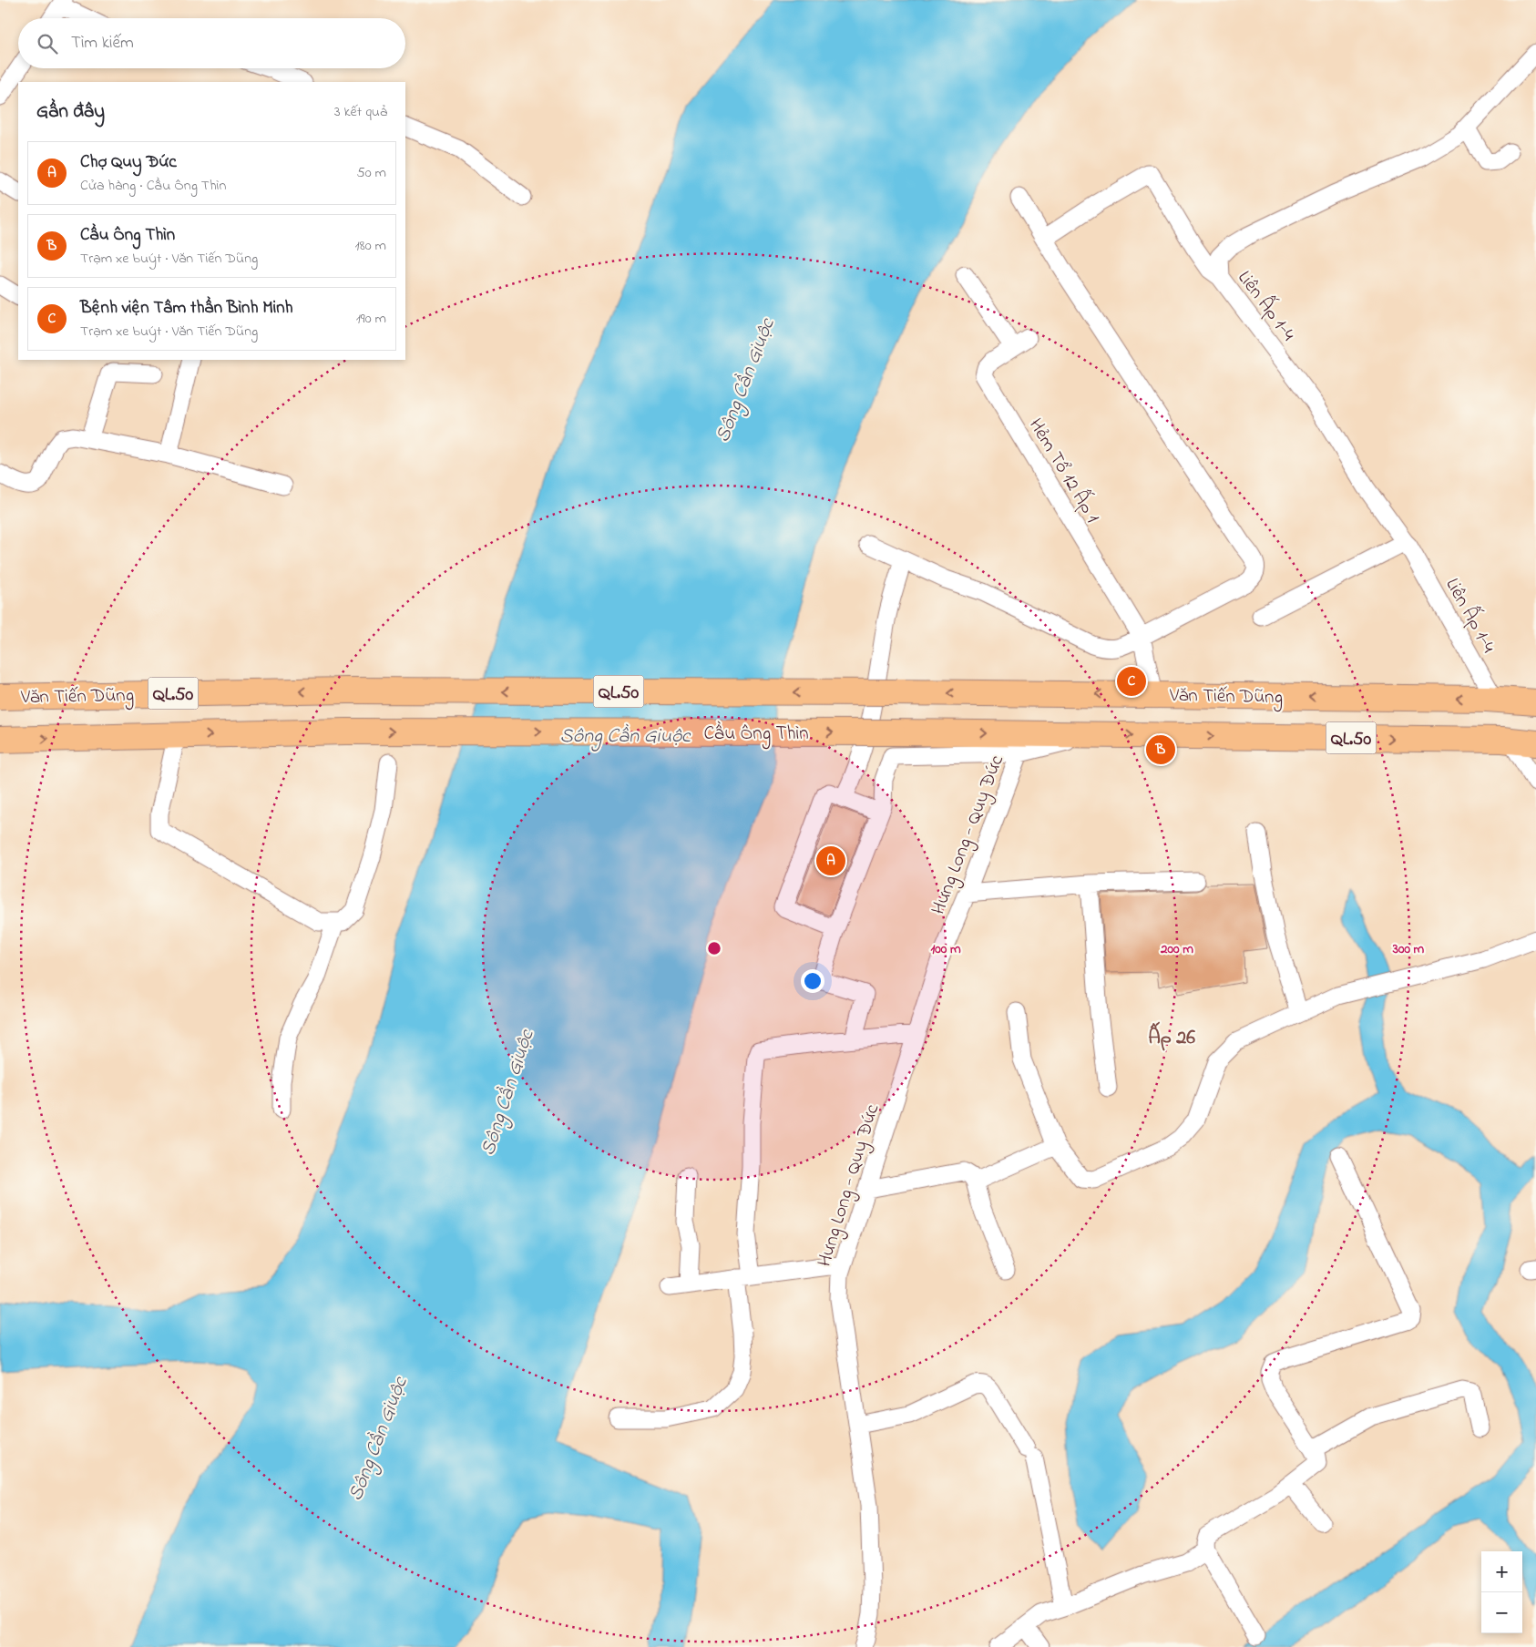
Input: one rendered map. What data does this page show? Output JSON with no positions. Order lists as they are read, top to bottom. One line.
{"streets":{"highway":["QL.50","Văn Tiến Dũng","Cầu Ông Thìn"],"street":["Liên Ấp 1-4","Hẻm Tổ 12 Ấp 1","Hưng Long - Quy Đức"]},"crossings":[["Liên Ấp 1-4","Văn Tiến Dũng"],["QL.50","Cầu Ông Thìn"],["Văn Tiến Dũng","Cầu Ông Thìn"]],"districts":["Ấp 26"],"water":["Sông Cần Giuộc"],"page":{"search":"Tìm kiếm","heading":["Gần đây","3 kết quả"],"list":[{"mark":"A","name":"Chợ Quy Đức","note":"Cửa hàng · Cầu Ông Thìn","value":"50 m"},{"mark":"B","name":"Cầu Ông Thìn","note":"Trạm xe buýt · Văn Tiến Dũng","value":"180 m"},{"mark":"C","name":"Bệnh viện Tâm thần Bình Minh","note":"Trạm xe buýt · Văn Tiến Dũng","value":"190 m"}],"pins":["C","B","A"],"map_buttons":["+","−"]},"rings":["100 m","200 m","300 m"]}
